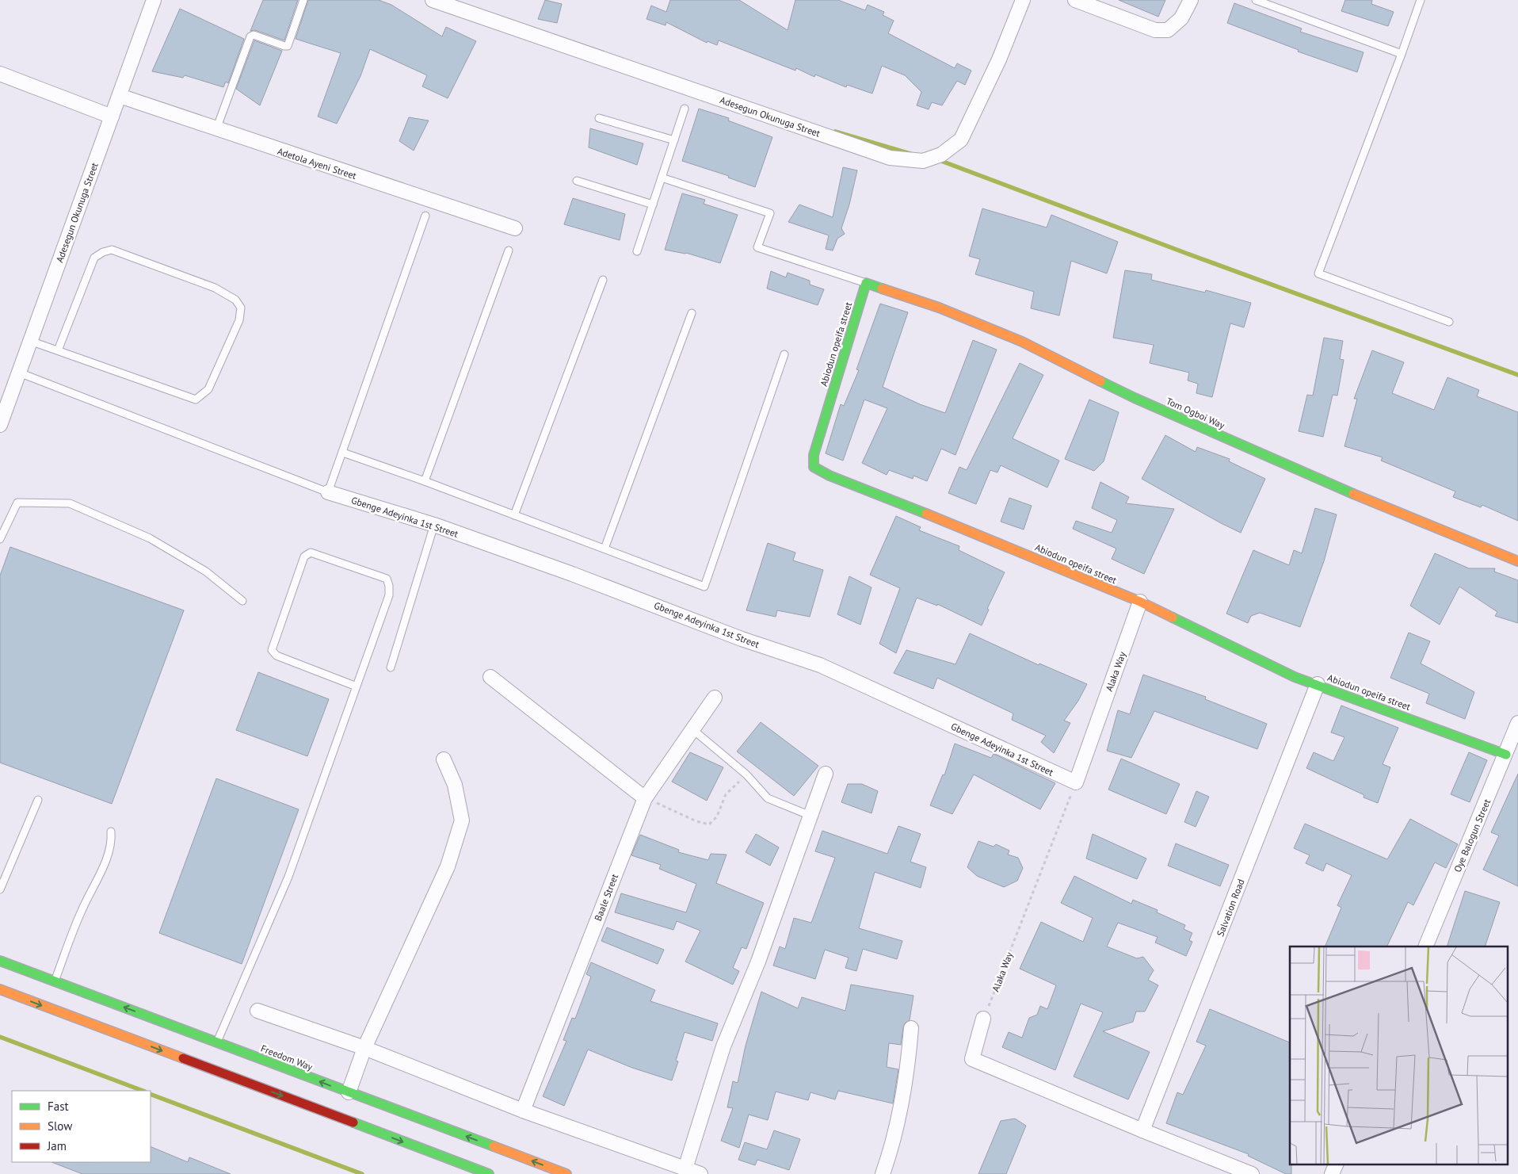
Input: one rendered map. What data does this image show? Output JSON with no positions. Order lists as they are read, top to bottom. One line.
{"streets":{"street":["Adesegun Okunuga Street","Adetola Ayeni Street","Abiodun opeifa street","Tom Ogboi Way","Gbenge Adeyinka 1st Street","Alaka Way","Oye Balogun Street","Baale Street","Salvation Road","Freedom Way"]},"crossings":[["Adesegun Okunuga Street","Adetola Ayeni Street"],["Abiodun opeifa street","Tom Ogboi Way"],["Abiodun opeifa street","Alaka Way"],["Abiodun opeifa street","Oye Balogun Street"],["Abiodun opeifa street","Salvation Road"],["Gbenge Adeyinka 1st Street","Alaka Way"]],"legend":["Fast","Slow","Jam"]}
